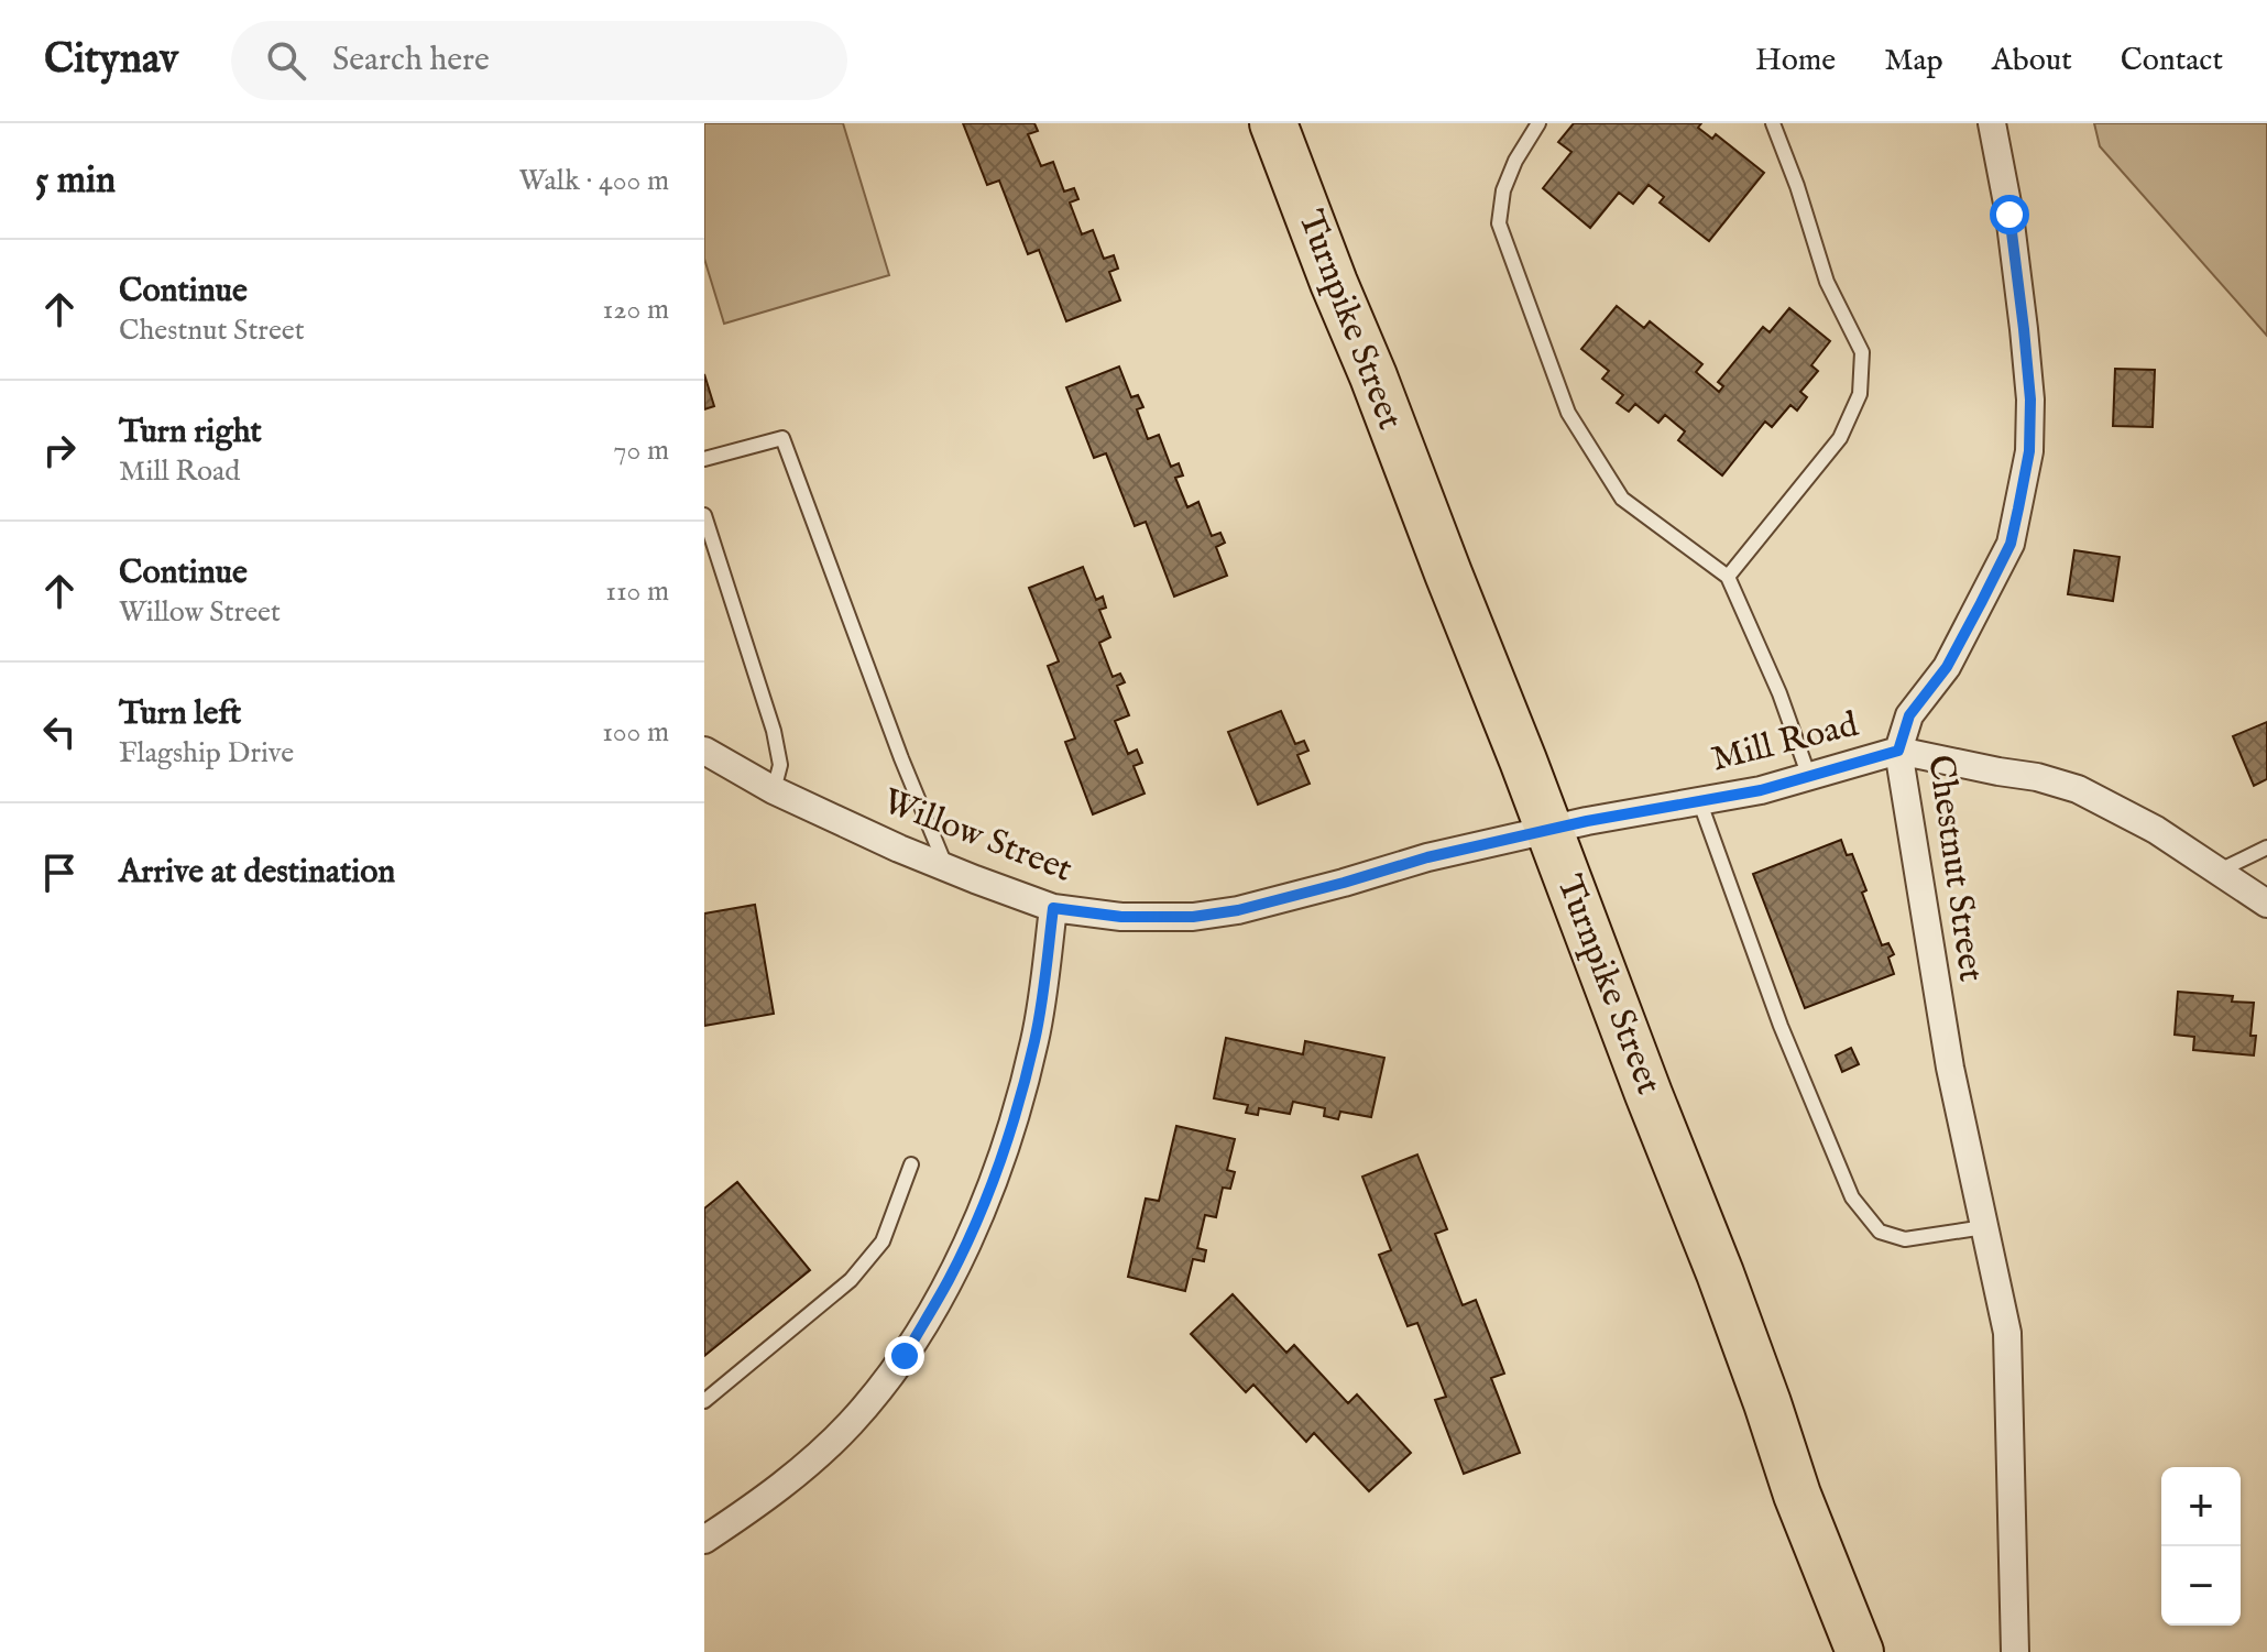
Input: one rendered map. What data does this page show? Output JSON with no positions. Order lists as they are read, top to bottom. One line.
{"streets":{"highway":["Turnpike Street"],"street":["Mill Road","Willow Street","Chestnut Street"]},"crossings":[["Turnpike Street","Mill Road"],["Turnpike Street","Willow Street"],["Mill Road","Willow Street"],["Mill Road","Chestnut Street"]],"page":{"header":"Citynav","search":"Search here","nav":["Home","Map","About","Contact"],"heading":["5 min","Walk · 400 m"],"list":[["Continue","Chestnut Street","120 m"],["Turn right","Mill Road","70 m"],["Continue","Willow Street","110 m"],["Turn left","Flagship Drive","100 m"],"Arrive at destination"],"map_buttons":["+","−"]}}
